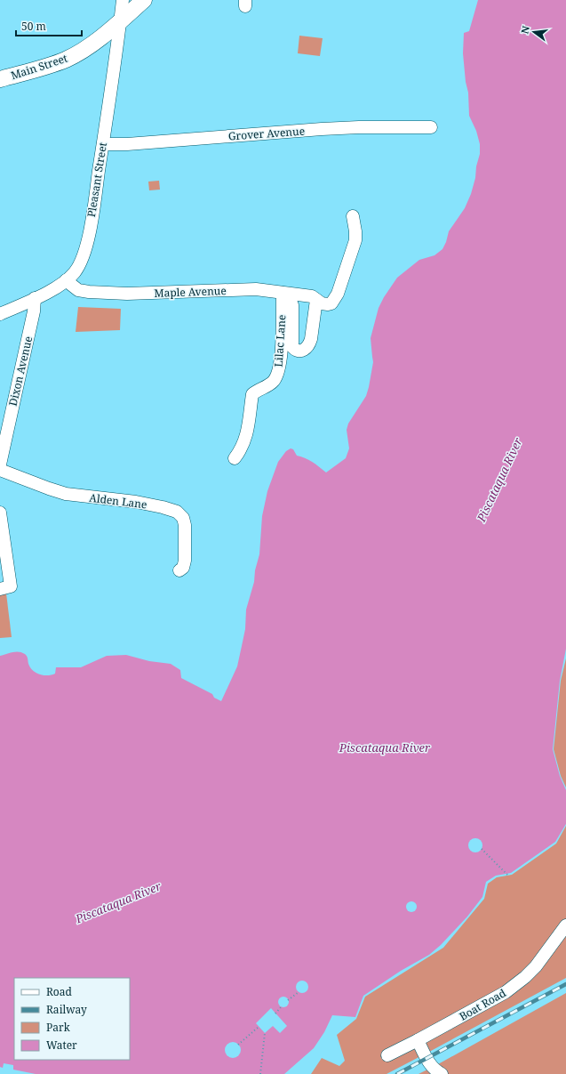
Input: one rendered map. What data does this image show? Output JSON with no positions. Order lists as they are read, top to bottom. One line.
{"streets":{"main road":["Main Street"],"street":["Grover Avenue","Pleasant Street","Maple Avenue","Lilac Lane","Dixon Avenue","Alden Lane","Boat Road"]},"crossings":[["Main Street","Pleasant Street"],["Grover Avenue","Pleasant Street"],["Pleasant Street","Maple Avenue"],["Pleasant Street","Dixon Avenue"],["Maple Avenue","Lilac Lane"]],"water":["Piscataqua River"],"legend":["Road","Railway","Park","Water"],"scale_bar":"50 m","north":"left"}
